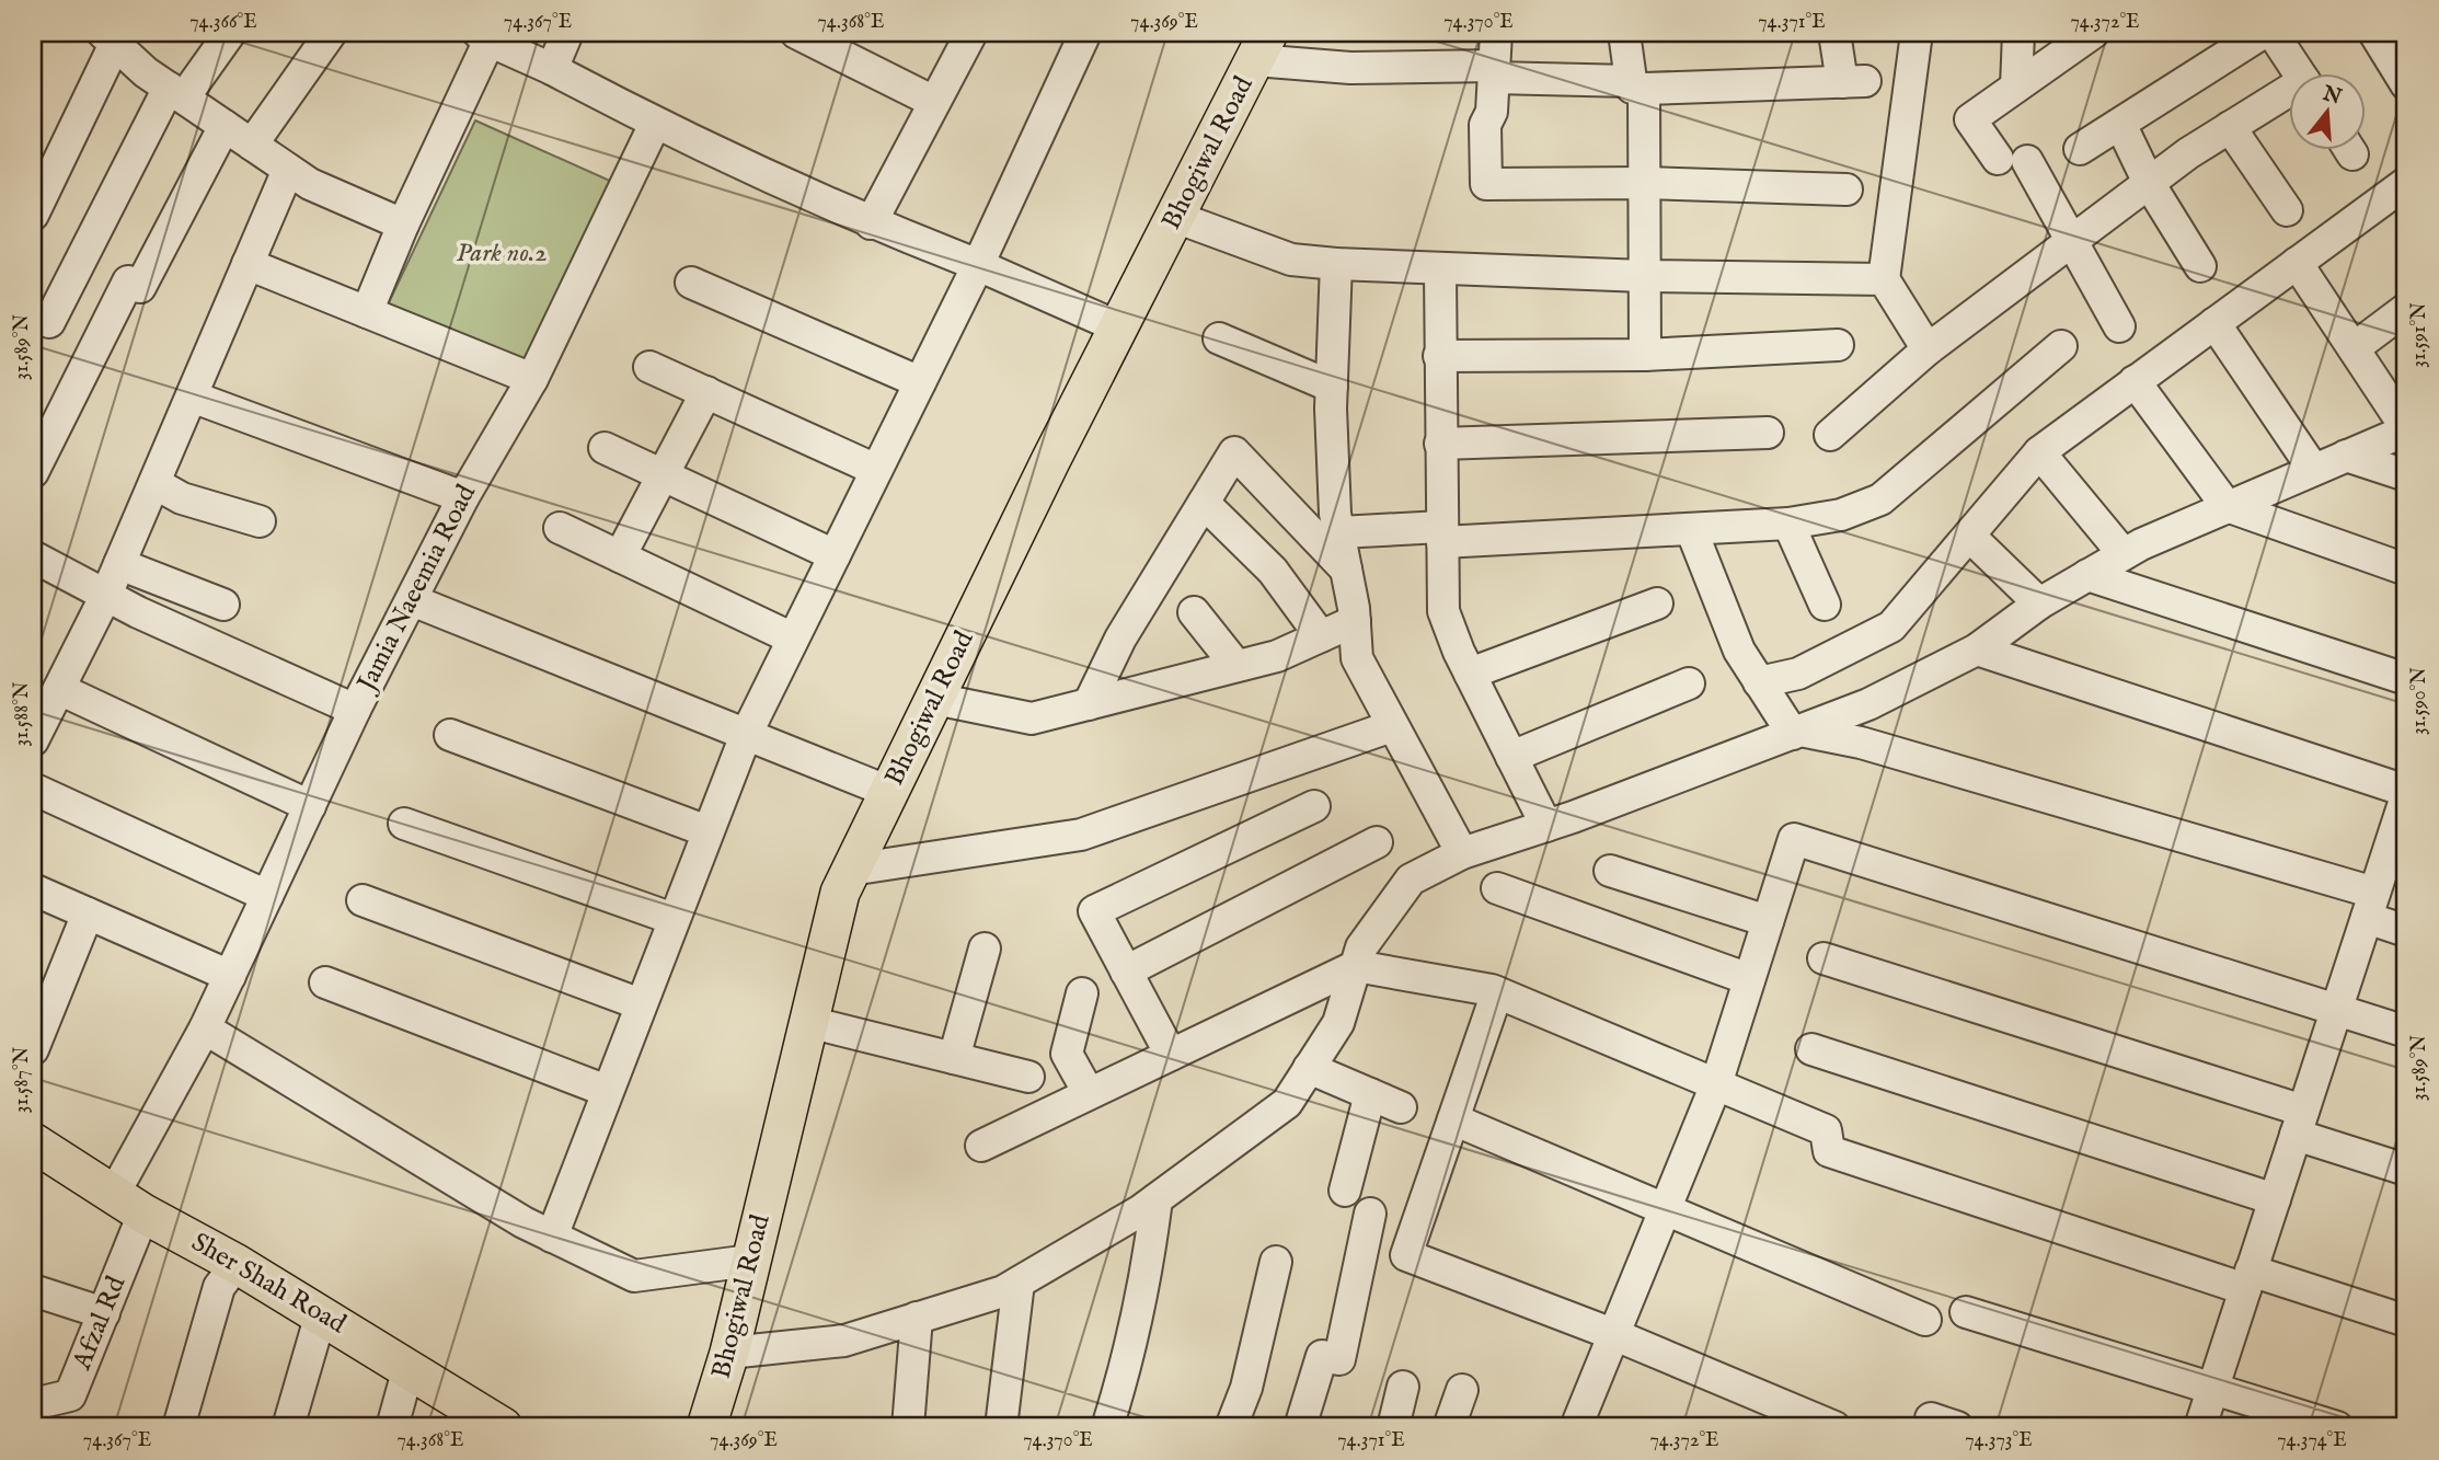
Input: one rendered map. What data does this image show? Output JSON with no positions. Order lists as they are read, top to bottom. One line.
{"streets":{"main road":["Bhogiwal Road","Sher Shah Road"],"street":["Jamia Naeemia Road","Afzal Rd"]},"crossings":[["Jamia Naeemia Road","Sher Shah Road"],["Jamia Naeemia Road","Afzal Rd"],["Sher Shah Road","Afzal Rd"]],"parks":["Park no.2"],"north":"top","coordinates":["74.366°E","74.367°E","74.368°E","74.369°E","74.370°E","74.371°E","74.372°E","31.591°N","31.589°N","31.590°N","31.588°N","31.587°N","74.373°E","74.374°E"]}
